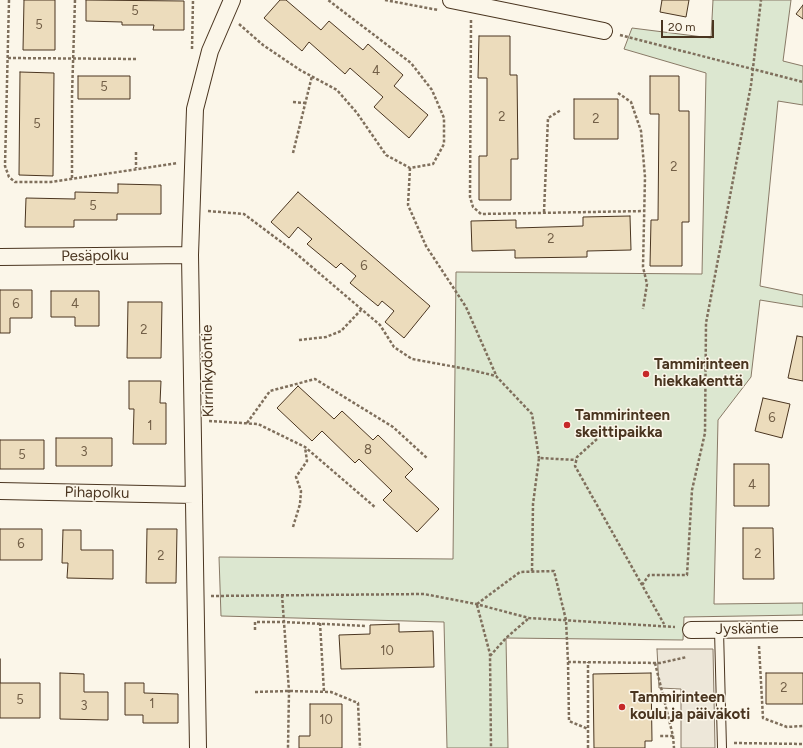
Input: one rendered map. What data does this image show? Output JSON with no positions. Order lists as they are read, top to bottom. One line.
{"streets":{"street":["Pesäpolku","Kirrinkydöntie","Pihapolku","Jyskäntie"]},"crossings":[["Pesäpolku","Kirrinkydöntie"],["Kirrinkydöntie","Pihapolku"]],"places":["Tammirinteen hiekkakenttä","Tammirinteen skeittipaikka","Tammirinteen koulu ja päiväkoti"],"house_numbers":["5","5","4","5","2","2","5","2","5","2","6","6","4","2","6","1","8","3","5","4","6","2","2","10","2","5","1","3","10"],"scale_bar":"20 m"}
